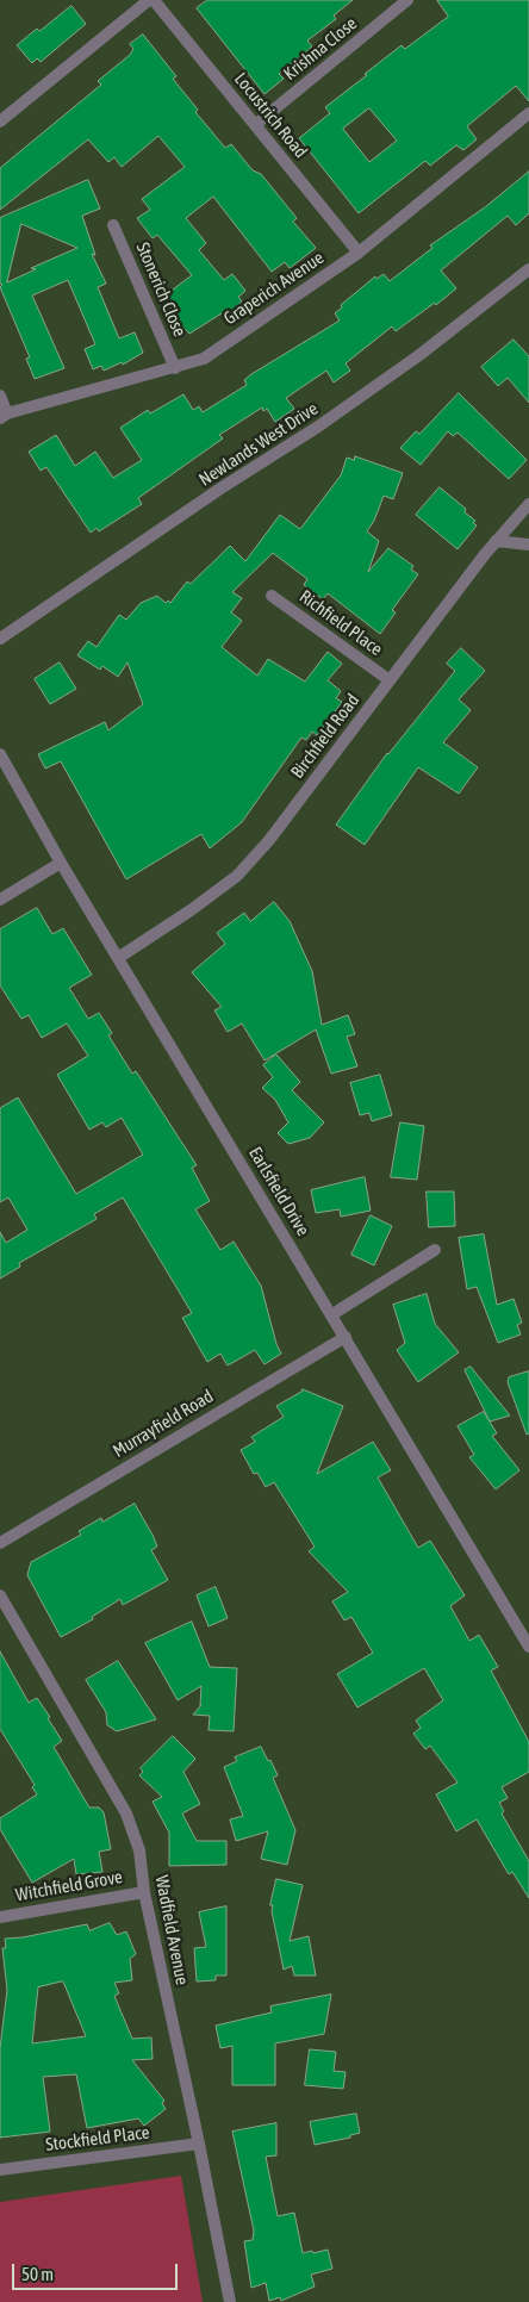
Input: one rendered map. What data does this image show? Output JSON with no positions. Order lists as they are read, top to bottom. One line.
{"streets":{"street":["Krishna Close","Locustrich Road","Graperich Avenue","Stonerich Close","Newlands West Drive","Richfield Place","Birchfield Road","Earlsfield Drive","Murrayfield Road","Witchfield Grove","Wadfield Avenue","Stockfield Place"]},"crossings":[["Krishna Close","Locustrich Road"],["Locustrich Road","Graperich Avenue"],["Graperich Avenue","Stonerich Close"],["Richfield Place","Birchfield Road"],["Birchfield Road","Earlsfield Drive"],["Earlsfield Drive","Murrayfield Road"],["Witchfield Grove","Wadfield Avenue"],["Wadfield Avenue","Stockfield Place"]],"scale_bar":"50 m"}
